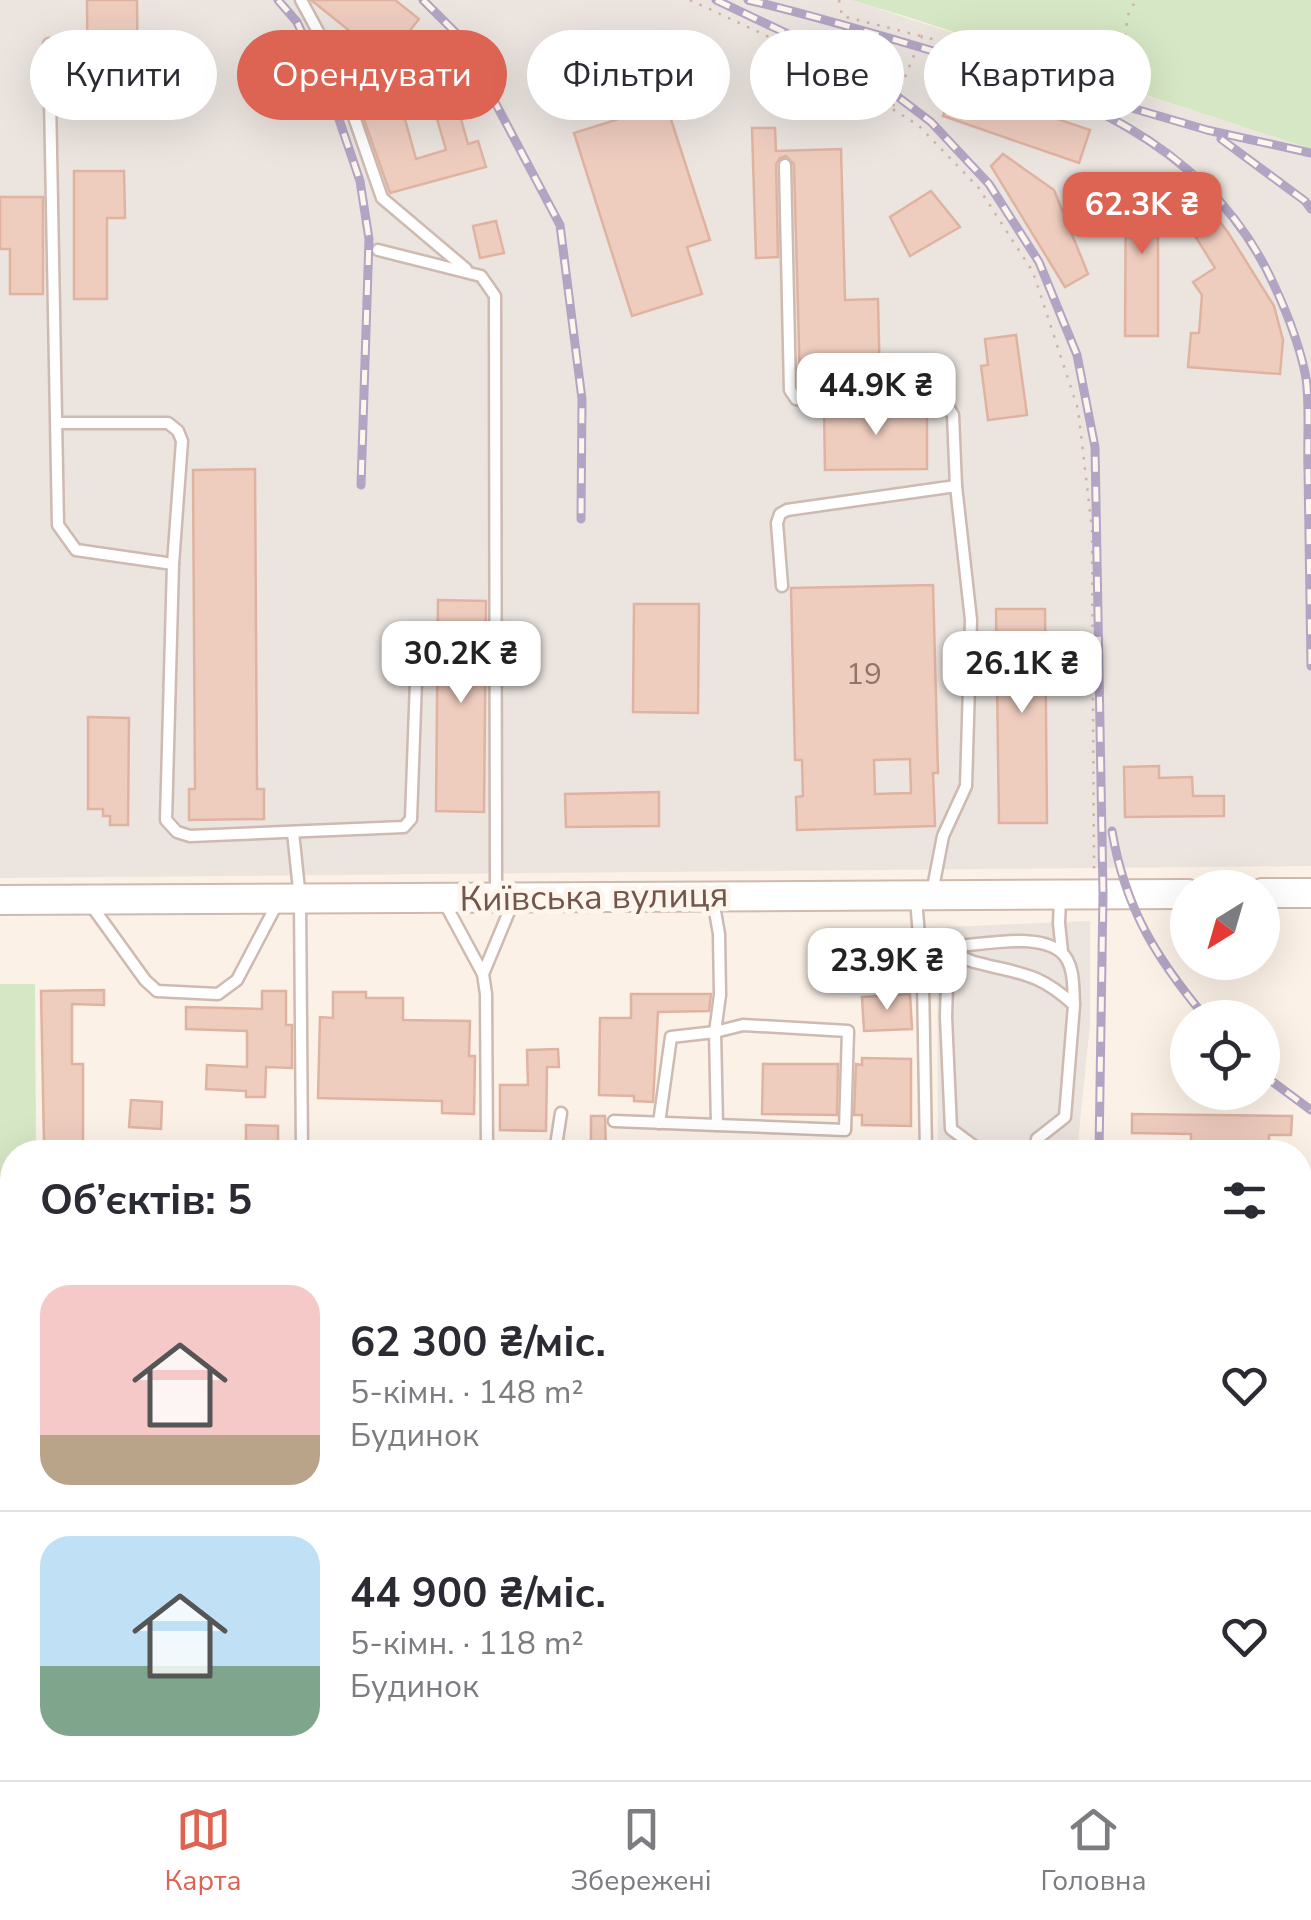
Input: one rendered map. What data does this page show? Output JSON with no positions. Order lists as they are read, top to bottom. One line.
{"streets":{"main road":["Київська вулиця"]},"house_numbers":["19"],"north":"bottom left","page":{"chip":["Купити","Орендувати","Фільтри","Нове","Квартира"],"price":["62.3K ₴","44.9K ₴","30.2K ₴","26.1K ₴","23.9K ₴"],"heading":"Об’єктів: 5","list":[{"name":"62 300 ₴/міс.","note":"5-кімн. · 148 m² · Будинок"},{"name":"44 900 ₴/міс.","note":"5-кімн. · 118 m² · Будинок"}],"tabs":["Карта","Збережені","Головна"]}}
